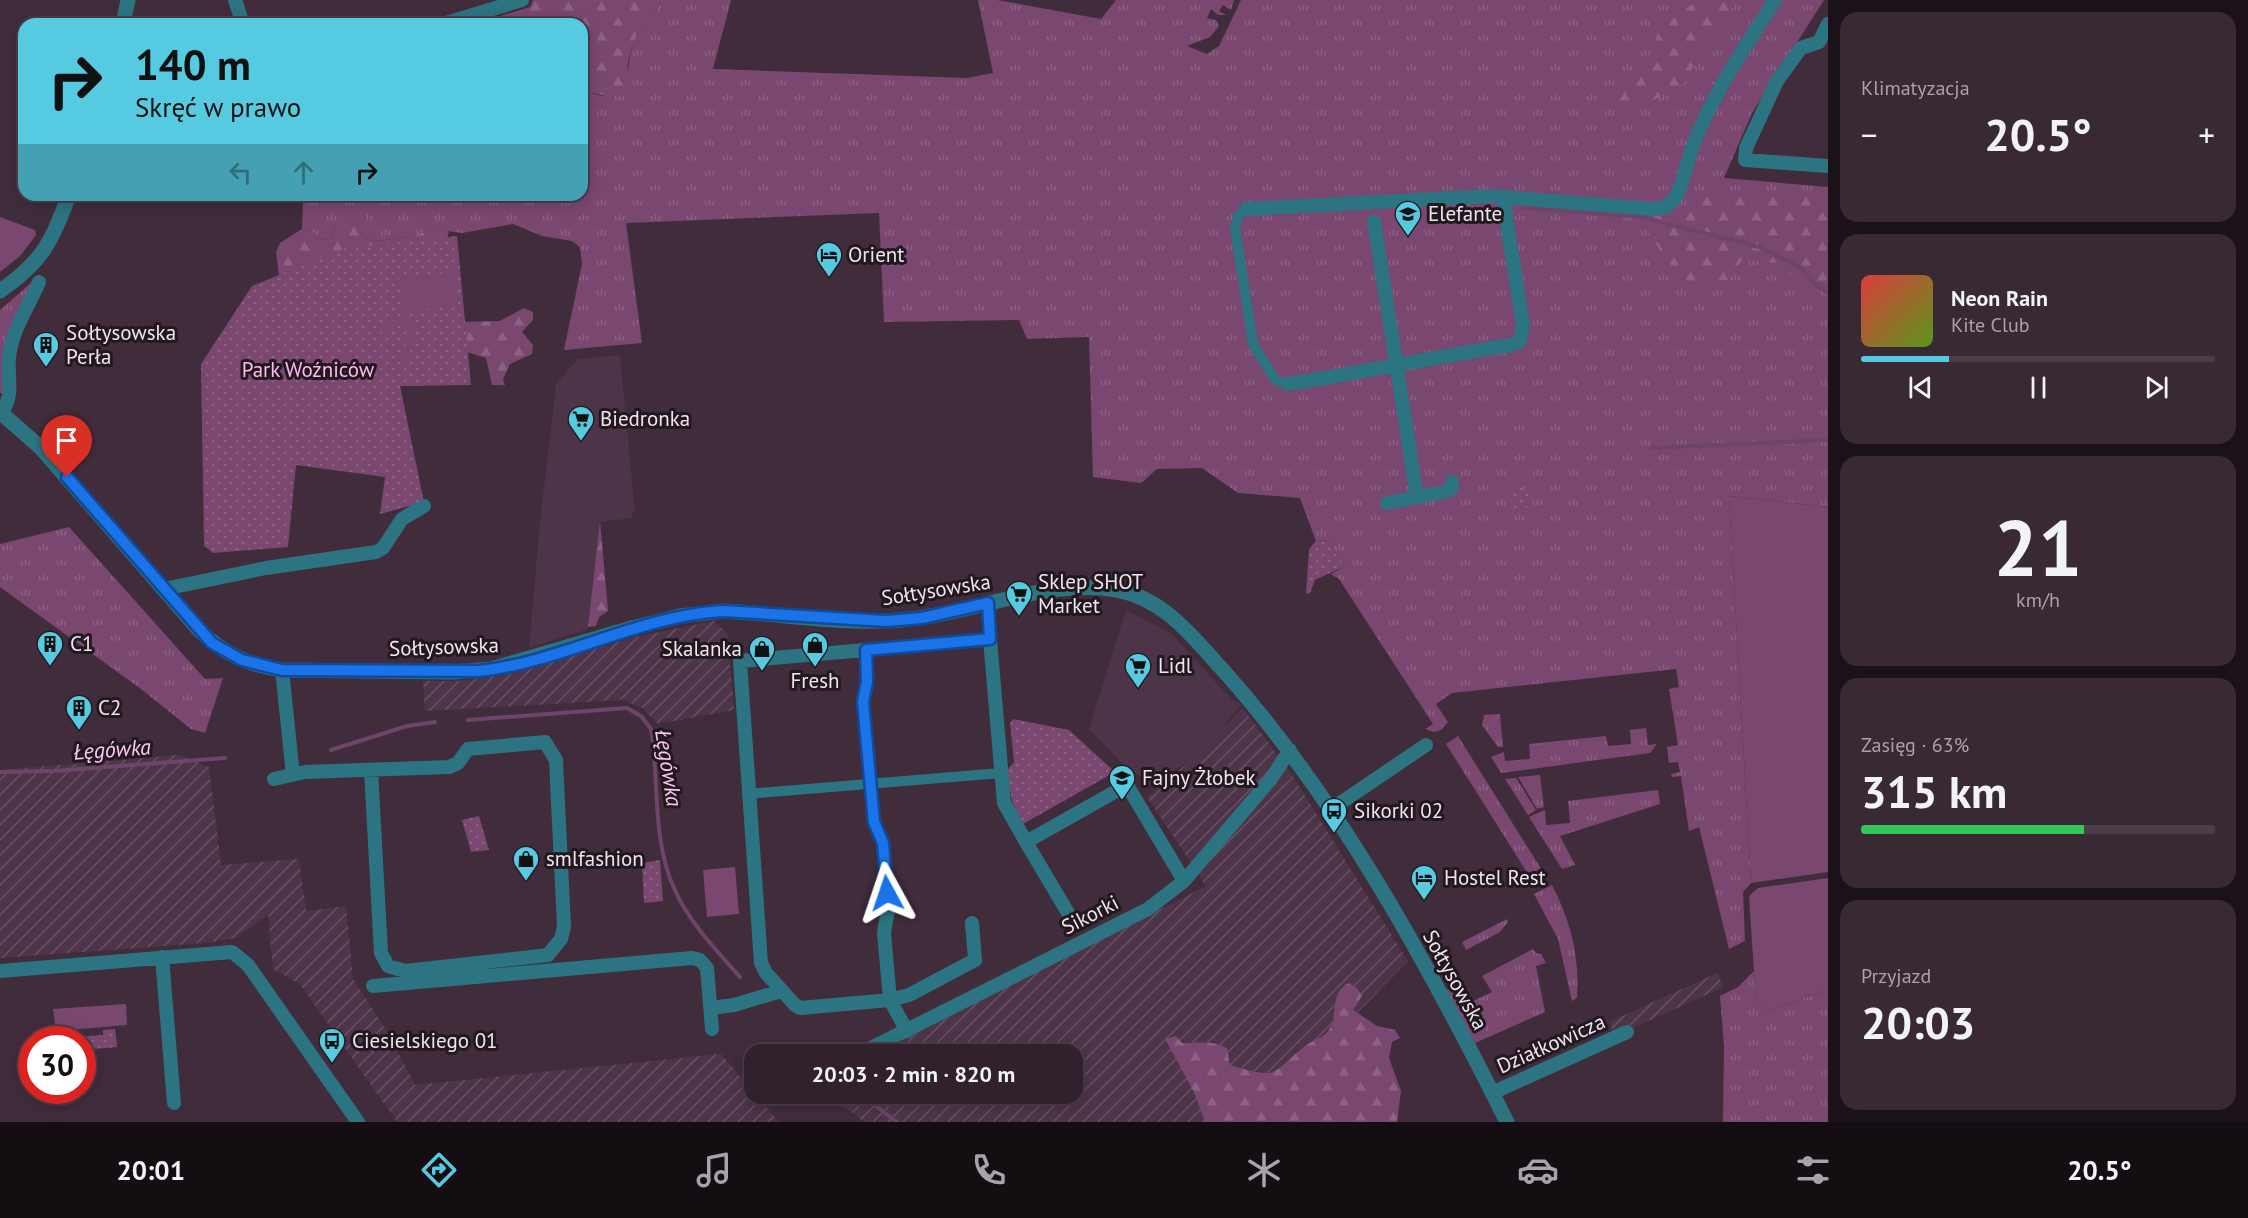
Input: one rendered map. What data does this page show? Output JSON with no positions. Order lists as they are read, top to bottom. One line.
{"streets":{"street":["Sołtysowska","Sikorki","Działkowicza"]},"crossings":[["Sołtysowska","Sikorki"],["Sołtysowska","Działkowicza"]],"water":["Łęgówka"],"parks":["Park Woźniców"],"places":{"school or university":["Elefante","Fajny Żłobek"],"hotel":["Orient","Hostel Rest"],"building":["Sołtysowska Perła","C1","C2"],"supermarket":["Biedronka","Sklep SHOT Market","Lidl"],"shop":["Fresh","Skalanka","smlfashion"],"bus stop":["Sikorki 02","Ciesielskiego 01"]},"page":{"tile":["Klimatyzacja",["21","km/h"],["Zasięg · 63%","315 km"],["Przyjazd","20:03"]],"turn":["140 m","Skręć w prawo"],"heat":["−","20.5°","+"],"song":["Neon Rain","Kite Club"],"limit":"30","trip":"20:03 · 2 min · 820 m","tabs":["20:01","20.5°"]}}
